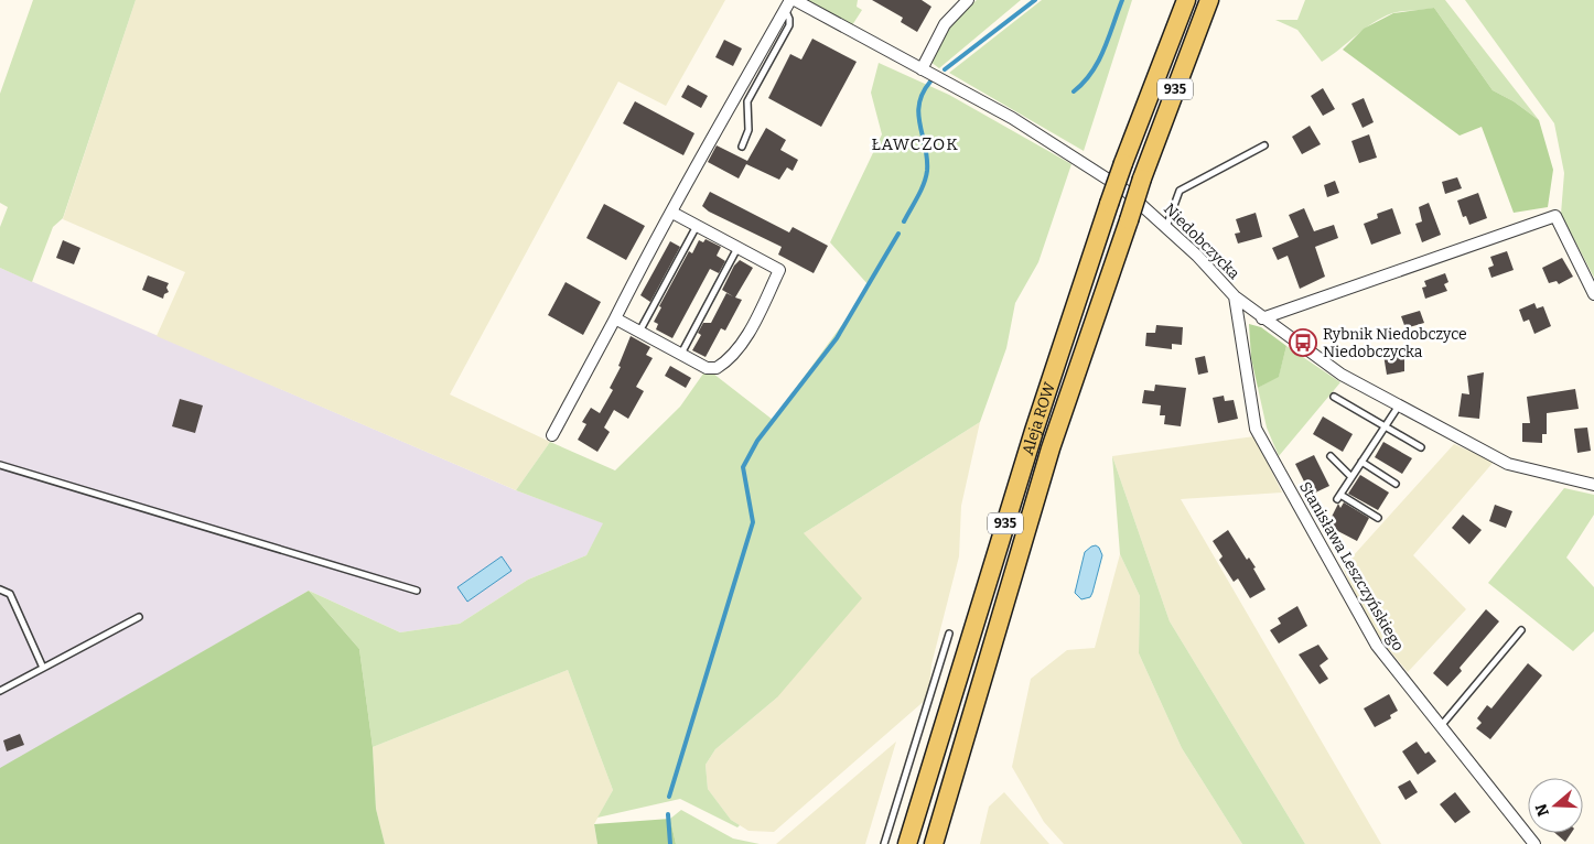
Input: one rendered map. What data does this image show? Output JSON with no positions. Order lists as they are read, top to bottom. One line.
{"streets":{"main road":["935","Aleja ROW"],"street":["Niedobczycka","Stanisława Leszczyńskiego"]},"crossings":[["Niedobczycka","Stanisława Leszczyńskiego"]],"districts":["ŁAWCZOK"],"places":{"bus stop":["Rybnik Niedobczyce Niedobczycka"]},"north":"left"}
